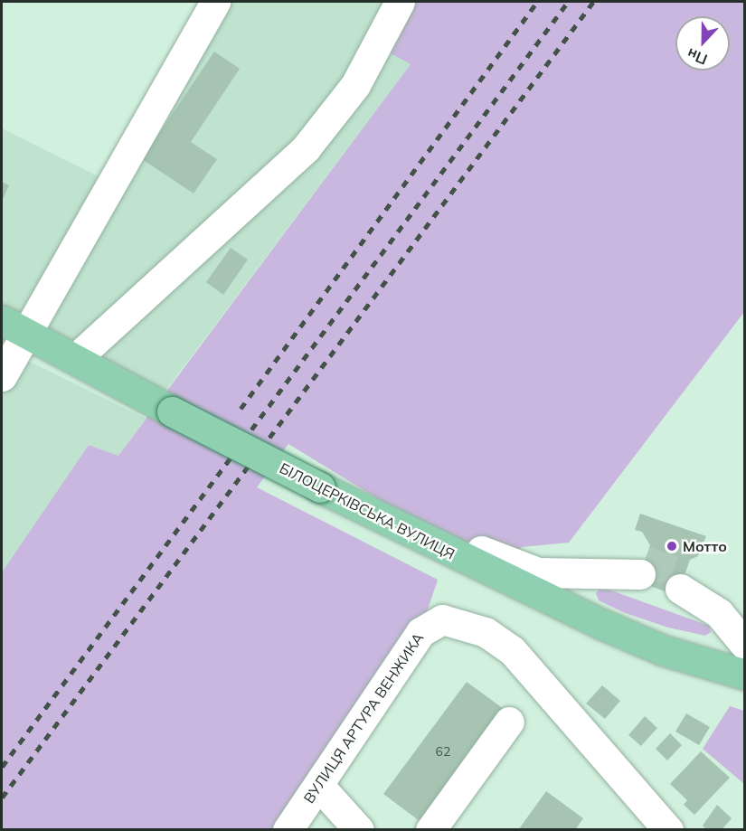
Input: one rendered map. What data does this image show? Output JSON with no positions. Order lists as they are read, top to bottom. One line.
{"streets":{"main road":["БІЛОЦЕРКІВСЬКА ВУЛИЦЯ"],"street":["ВУЛИЦЯ АРТУРА ВЕНЖИКА"]},"places":["Мотто"],"house_numbers":["62"],"north":"bottom"}
